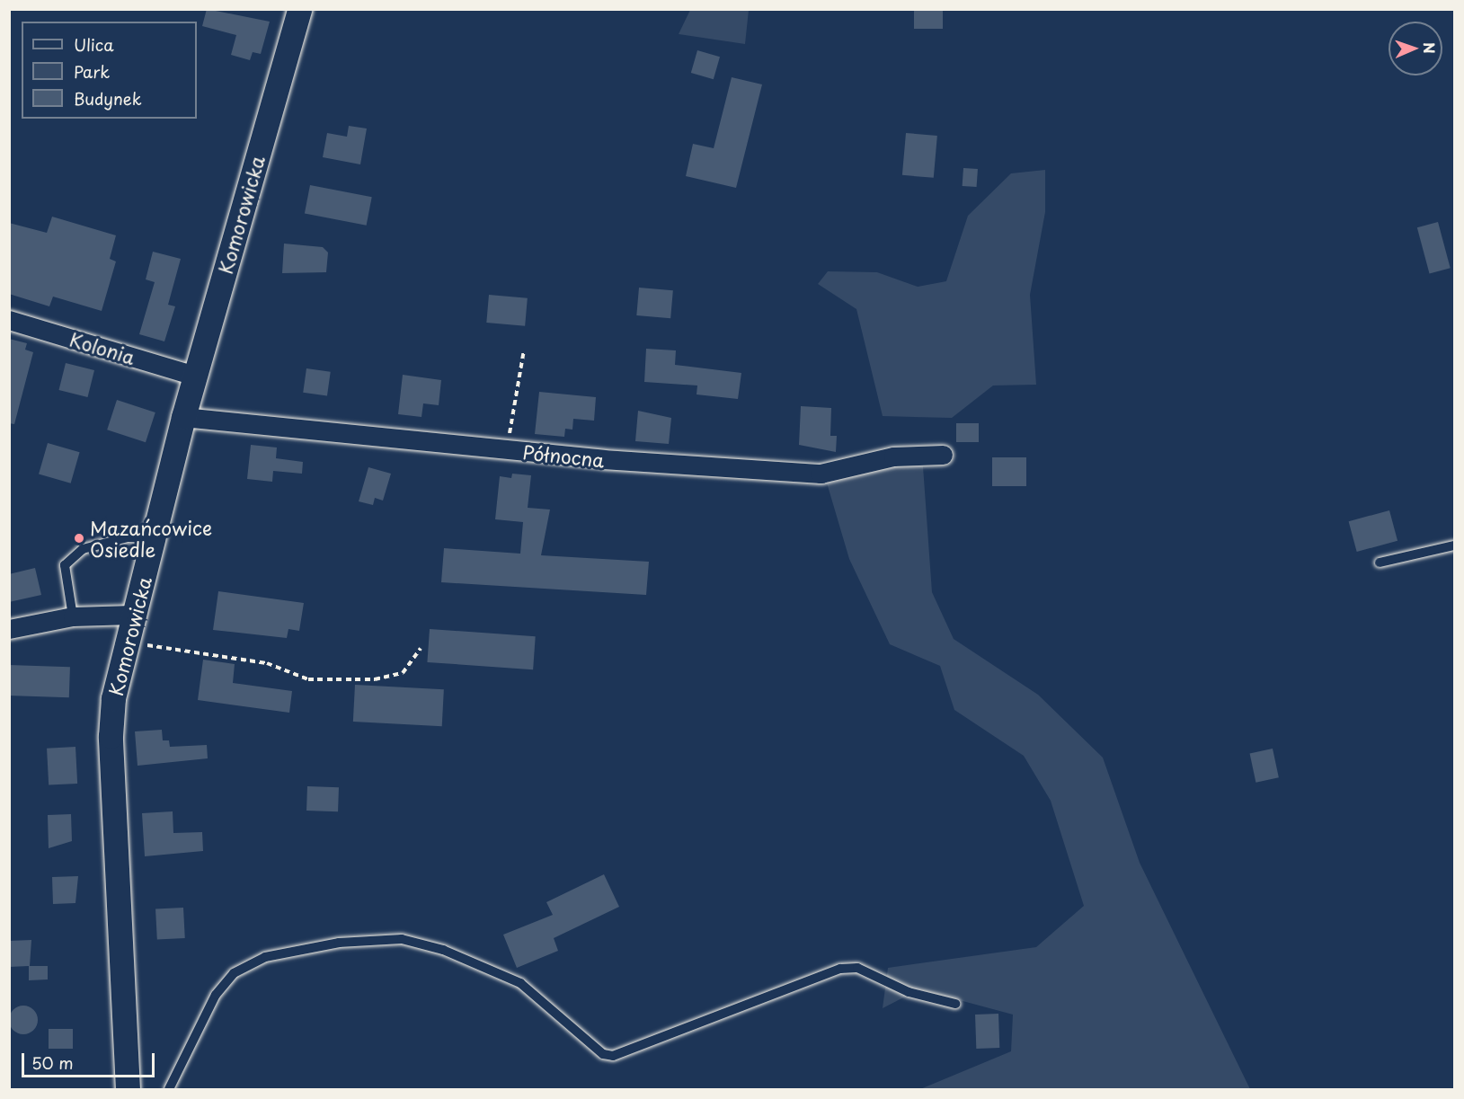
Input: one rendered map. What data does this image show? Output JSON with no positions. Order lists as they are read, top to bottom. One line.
{"streets":{"street":["Komorowicka","Kolonia","Północna"]},"crossings":[["Komorowicka","Kolonia"],["Komorowicka","Północna"]],"places":["Mazańcowice Osiedle"],"legend":["Ulica","Park","Budynek"],"scale_bar":"50 m","north":"right"}
